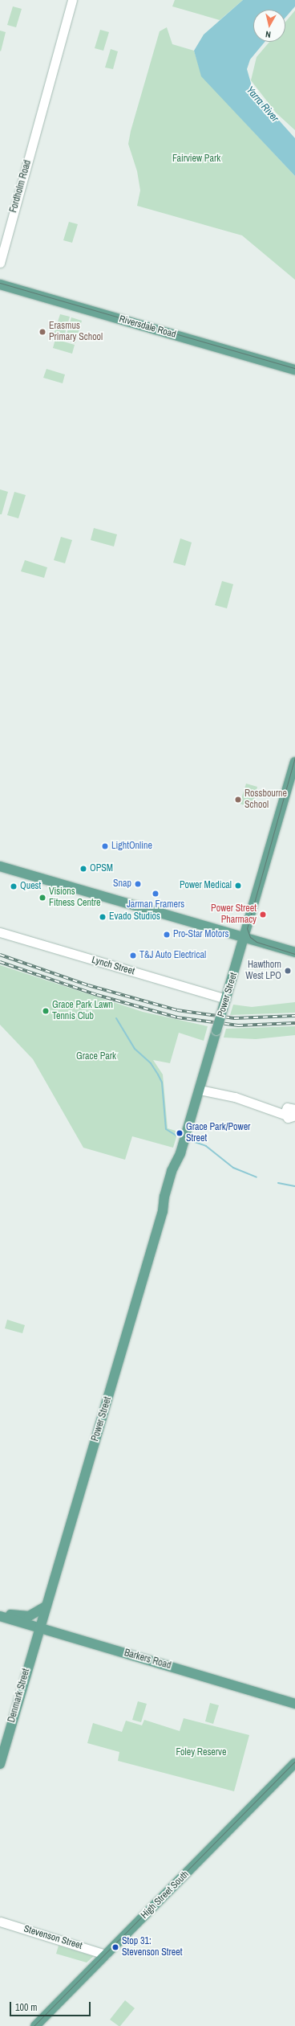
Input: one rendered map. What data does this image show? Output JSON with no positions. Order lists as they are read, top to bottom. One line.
{"streets":{"main road":["Riversdale Road","Power Street","Barkers Road","Denmark Street","High Street South"],"street":["Fordholm Road","Lynch Street","Stevenson Street"]},"crossings":[["Lynch Street","Power Street"],["Power Street","Barkers Road"],["Power Street","Denmark Street"],["Barkers Road","Denmark Street"],["High Street South","Stevenson Street"]],"water":["Yarra River"],"parks":["Fairview Park","Grace Park","Foley Reserve"],"places":["Erasmus Primary School","Rossbourne School","LightOnline","OPSM","Snap","Power Medical","Quest","Jarman Framers","Visions Fitness Centre","Power Street Pharmacy","Evado Studios","Pro-Star Motors","T&J Auto Electrical","Hawthorn West LPO","Grace Park Lawn Tennis Club","Grace Park/Power Street","Stop 31: Stevenson Street"],"scale_bar":"100 m","north":"bottom"}
